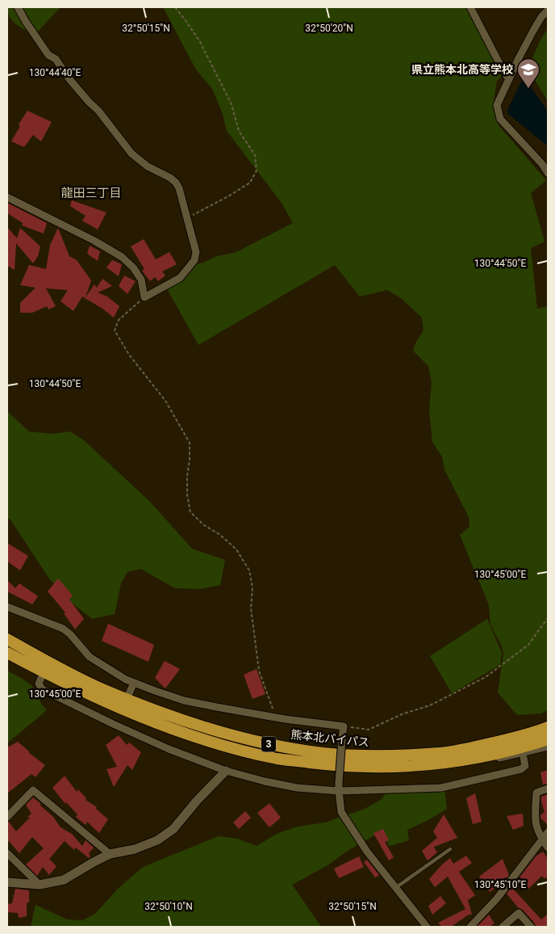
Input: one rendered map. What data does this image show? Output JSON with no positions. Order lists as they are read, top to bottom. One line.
{"streets":{"highway":["熊本北バイパス","3"]},"districts":["龍田三丁目"],"places":{"school or university":["県立熊本北高等学校"]},"coordinates":["32°50'15\"N","32°50'20\"N","130°44'40\"E","130°44'50\"E","130°45'00\"E","130°45'10\"E","32°50'10\"N"]}
